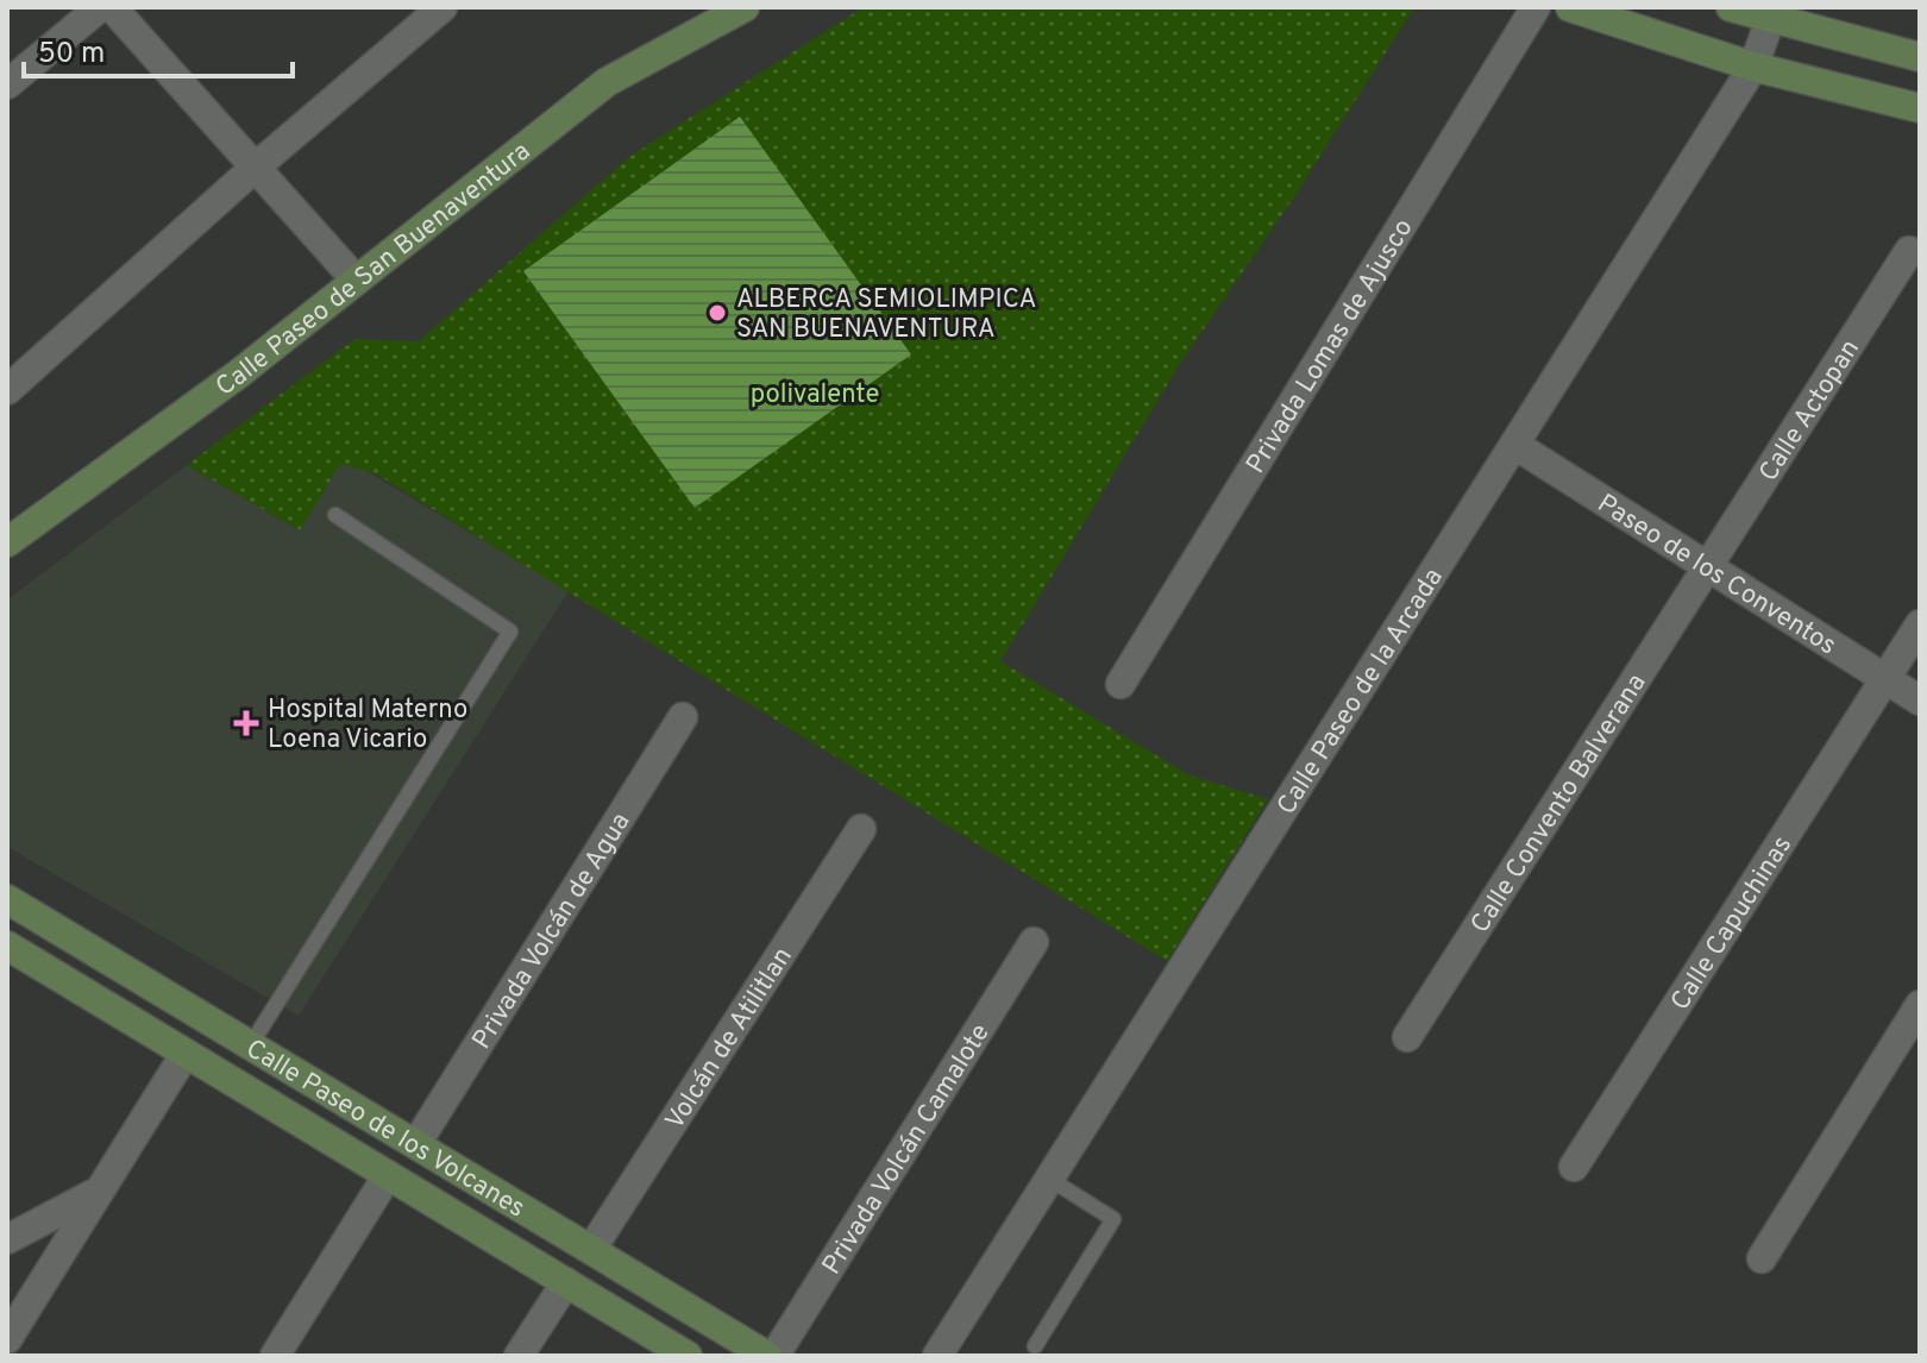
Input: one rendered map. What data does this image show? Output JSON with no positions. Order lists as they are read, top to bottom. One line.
{"streets":{"street":["Calle Paseo de San Buenaventura","Privada Lomas de Ajusco","Calle Actopan","Paseo de los Conventos","Calle Paseo de la Arcada","Calle Convento Balverana","Calle Capuchinas","Privada Volcán de Agua","Volcán de Atilitlan","Calle Paseo de los Volcanes","Privada Volcán Camalote"]},"crossings":[["Calle Actopan","Paseo de los Conventos"],["Calle Actopan","Calle Convento Balverana"],["Paseo de los Conventos","Calle Paseo de la Arcada"],["Paseo de los Conventos","Calle Convento Balverana"],["Paseo de los Conventos","Calle Capuchinas"],["Privada Volcán de Agua","Calle Paseo de los Volcanes"],["Volcán de Atilitlan","Calle Paseo de los Volcanes"],["Calle Paseo de los Volcanes","Privada Volcán Camalote"]],"parks":["polivalente"],"places":{"other":["ALBERCA SEMIOLIMPICA SAN BUENAVENTURA"],"health":["Hospital Materno Loena Vicario"]},"scale_bar":"50 m"}
